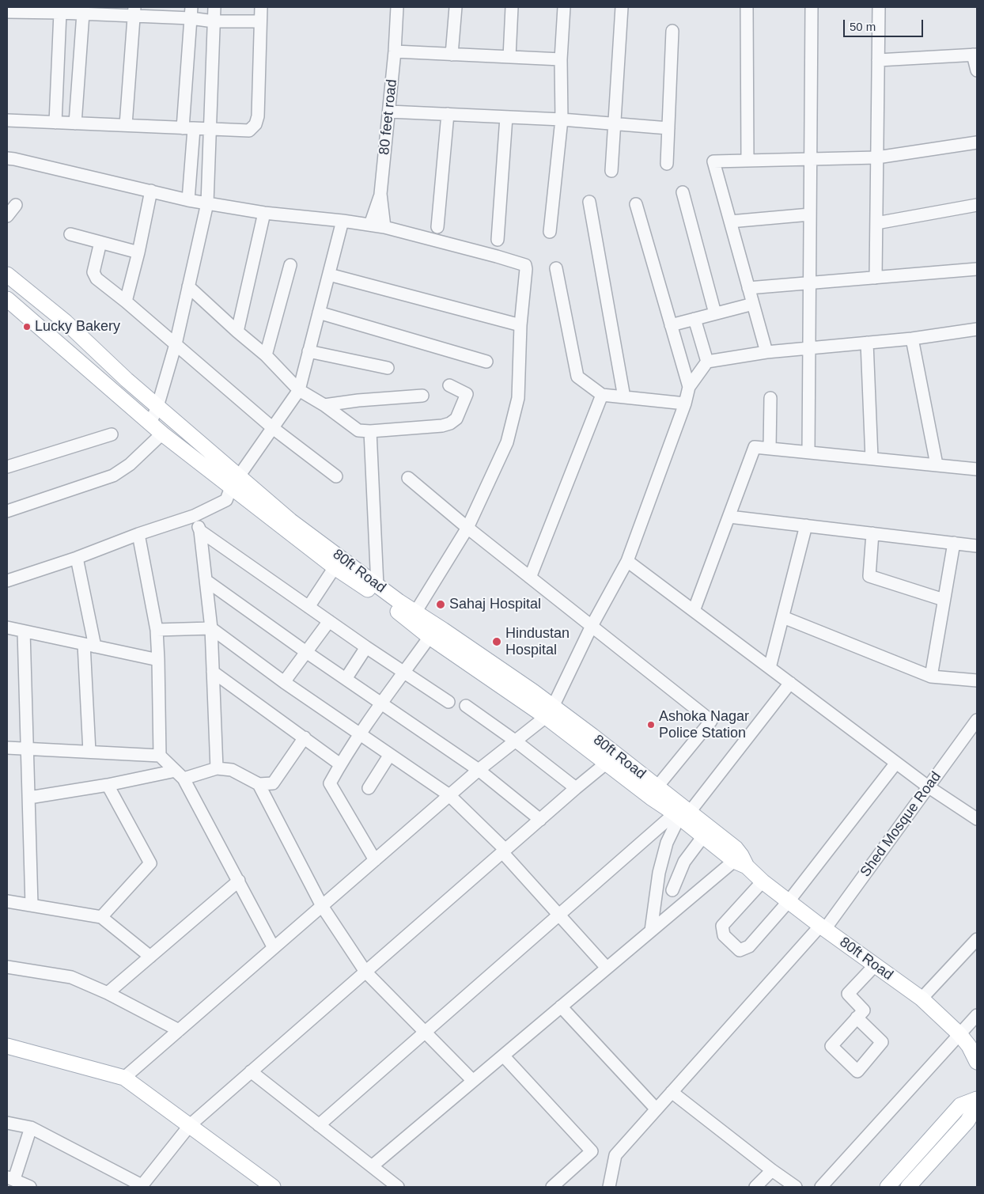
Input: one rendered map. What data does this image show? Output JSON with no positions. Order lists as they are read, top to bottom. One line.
{"streets":{"main road":["80ft Road"],"street":["80 feet road","Shed Mosque Road"]},"crossings":[["80ft Road","Shed Mosque Road"]],"places":["Lucky Bakery","Sahaj Hospital","Hindustan Hospital","Ashoka Nagar Police Station"],"scale_bar":"50 m"}
